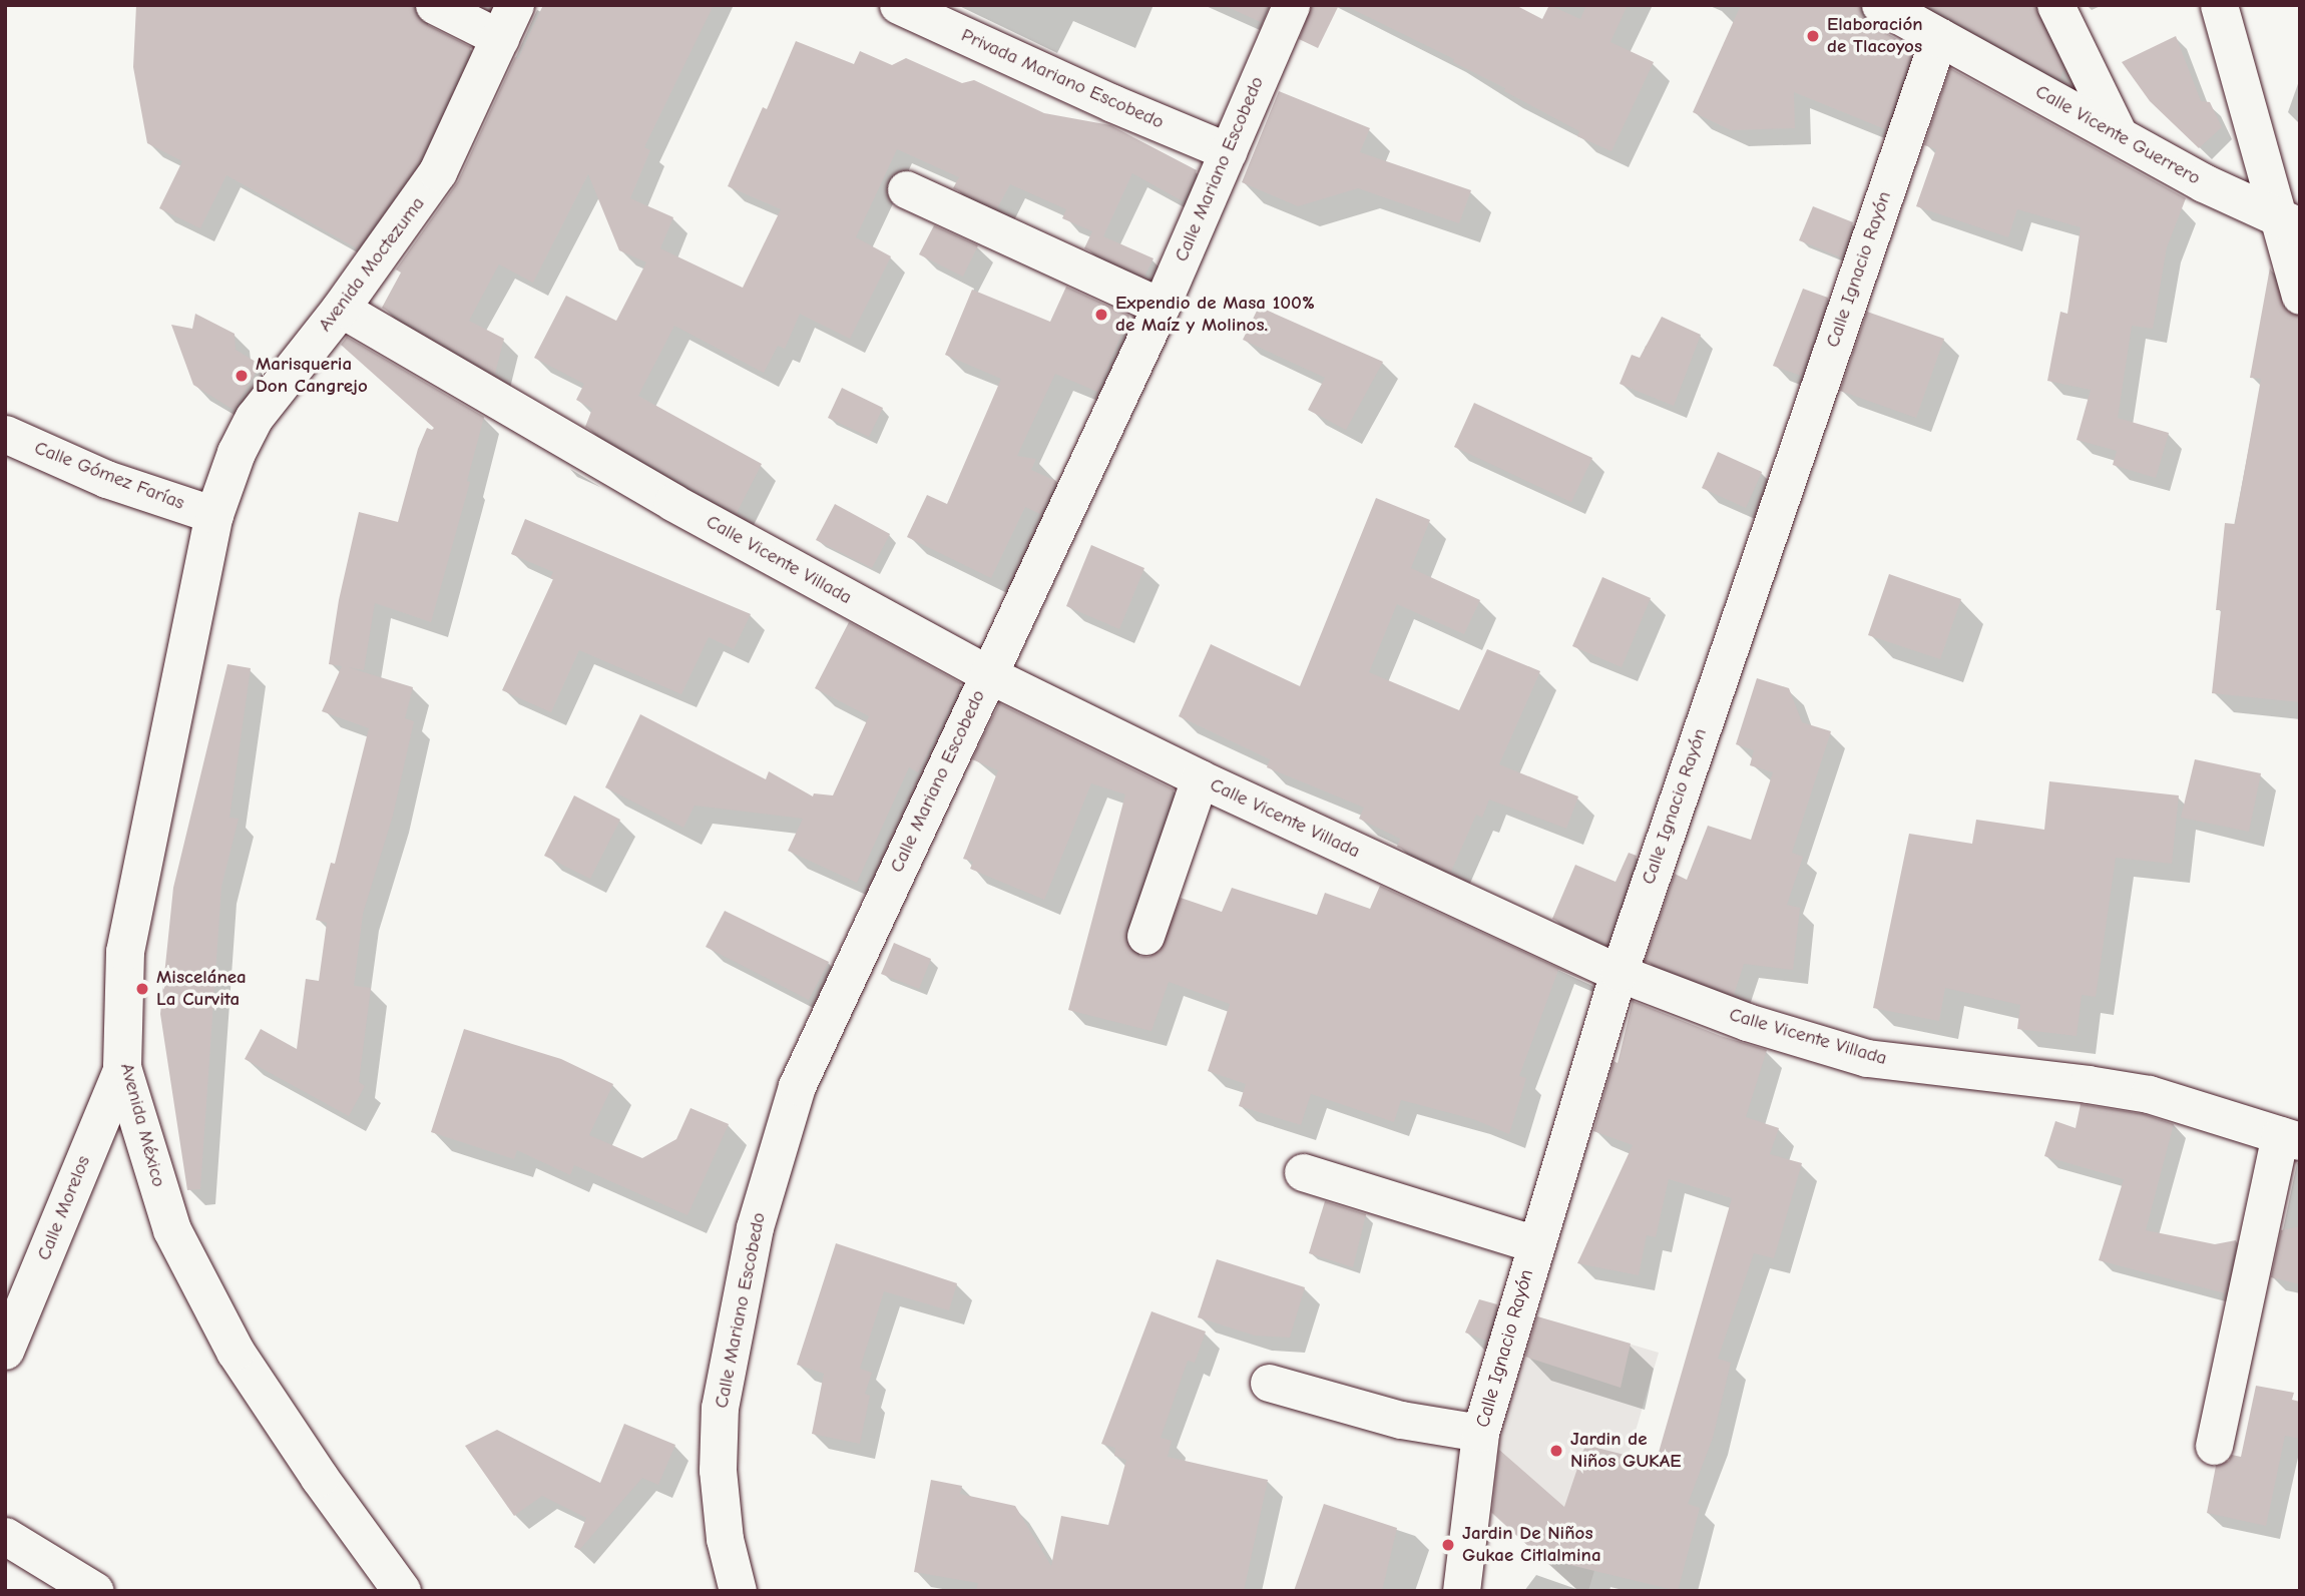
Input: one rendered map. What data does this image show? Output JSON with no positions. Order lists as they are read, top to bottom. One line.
{"streets":{"main road":["Calle Vicente Guerrero","Avenida Moctezuma","Avenida México"],"street":["Privada Mariano Escobedo","Calle Mariano Escobedo","Calle Ignacio Rayón","Calle Gómez Farías","Calle Vicente Villada","Calle Morelos"]},"crossings":[["Privada Mariano Escobedo","Calle Mariano Escobedo"],["Calle Vicente Guerrero","Calle Ignacio Rayón"],["Calle Mariano Escobedo","Calle Vicente Villada"],["Avenida Moctezuma","Calle Gómez Farías"],["Avenida Moctezuma","Calle Vicente Villada"],["Avenida Moctezuma","Avenida México"],["Calle Ignacio Rayón","Calle Vicente Villada"],["Calle Gómez Farías","Avenida México"],["Avenida México","Calle Morelos"]],"places":["Elaboración de Tlacoyos","Expendio de Masa 100% de Maíz y Molinos.","Marisqueria Don Cangrejo","Miscelánea La Curvita","Jardin de Niños GUKAE","Jardin De Niños Gukae Citlalmina"]}
